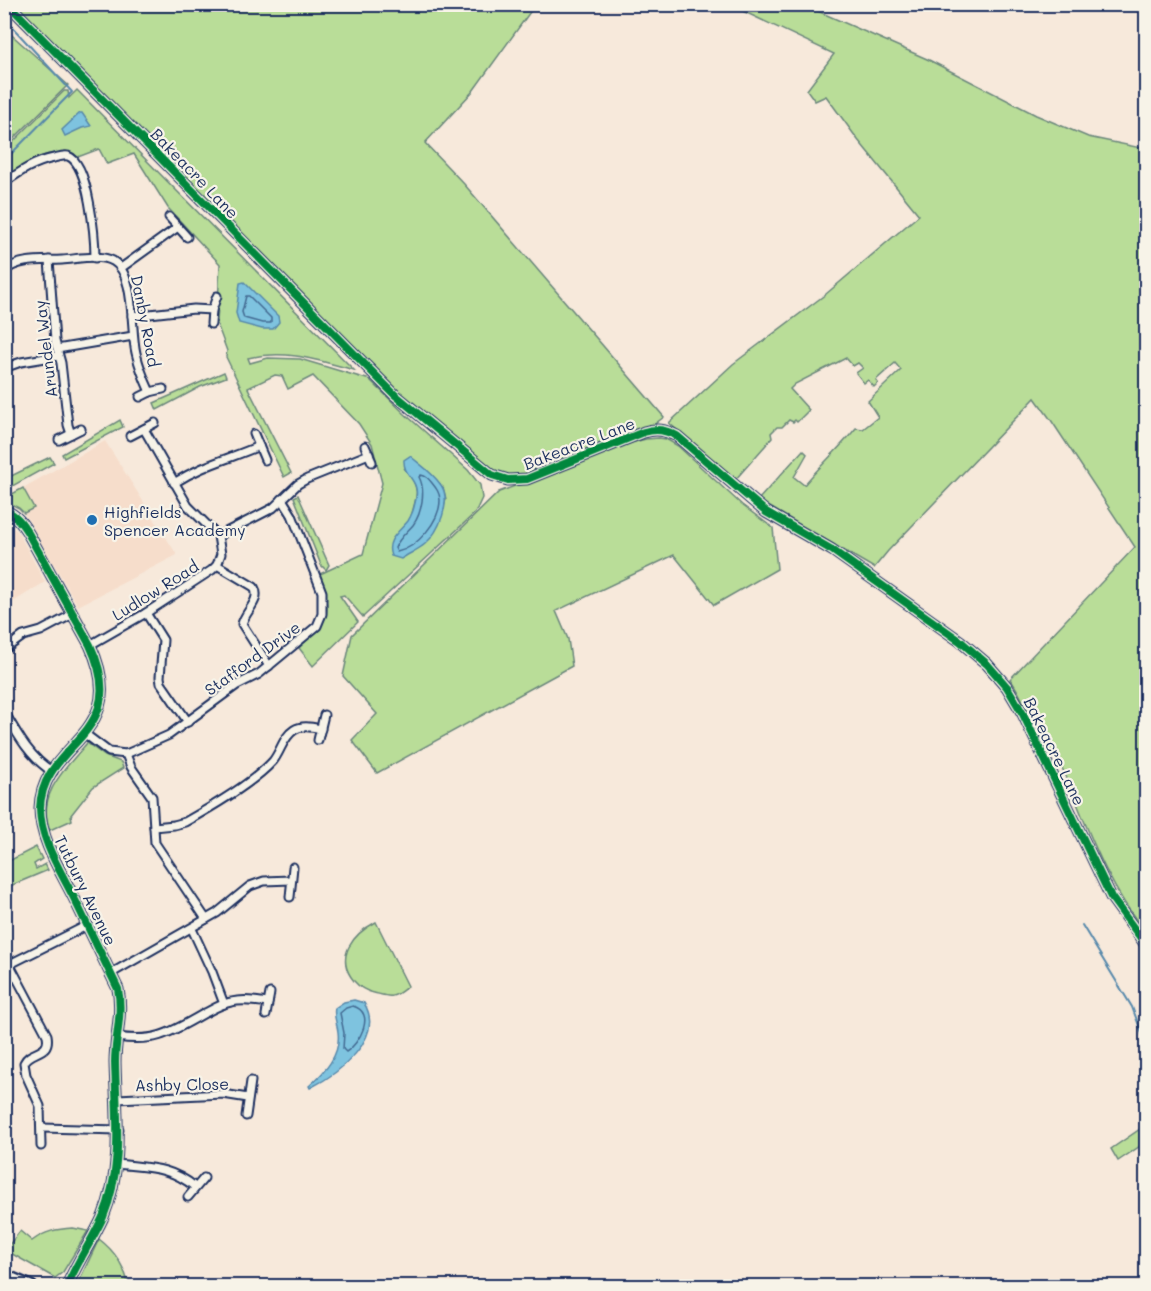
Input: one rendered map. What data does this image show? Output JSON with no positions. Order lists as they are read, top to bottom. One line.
{"streets":{"street":["Bakeacre Lane","Danby Road","Arundel Way","Ludlow Road","Stafford Drive","Tutbury Avenue","Ashby Close"]},"crossings":[["Danby Road","Arundel Way"],["Ludlow Road","Tutbury Avenue"],["Tutbury Avenue","Ashby Close"]],"places":["Highfields Spencer Academy"]}
